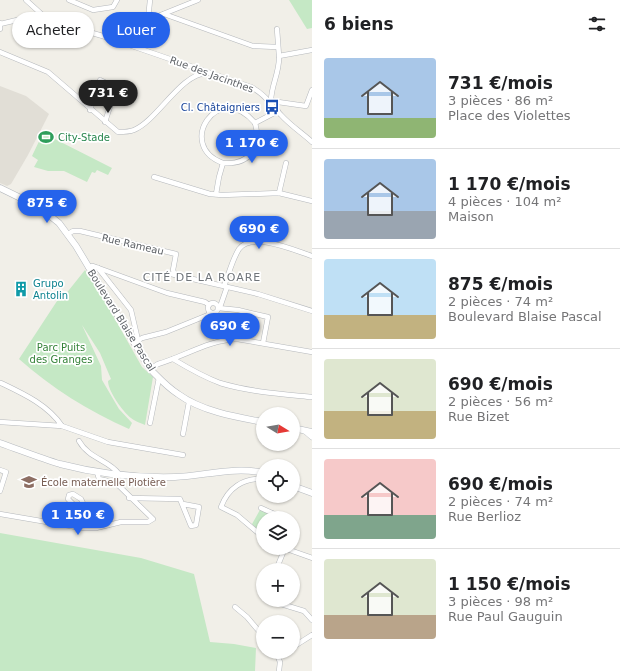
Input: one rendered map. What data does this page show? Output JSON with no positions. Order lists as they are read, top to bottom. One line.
{"streets":{"main road":["Boulevard Blaise Pascal"],"street":["Rue des Jacinthes","Rue Rameau"]},"crossings":[["Rue Rameau","Boulevard Blaise Pascal"]],"districts":["CITÉ DE LA ROARE"],"parks":["Parc Puits des Granges"],"places":{"bus stop":["Cl. Châtaigniers"],"sports":["City-Stade"],"building":["Grupo Antolin"],"school or university":["École maternelle Piotière"]},"north":"right","page":{"heading":"6 biens","chip":["Acheter","Louer"],"list":[{"name":"731 €/mois","note":"3 pièces · 86 m² · Place des Violettes"},{"name":"1 170 €/mois","note":"4 pièces · 104 m² · Maison"},{"name":"875 €/mois","note":"2 pièces · 74 m² · Boulevard Blaise Pascal"},{"name":"690 €/mois","note":"2 pièces · 56 m² · Rue Bizet"},{"name":"690 €/mois","note":"2 pièces · 74 m² · Rue Berlioz"},{"name":"1 150 €/mois","note":"3 pièces · 98 m² · Rue Paul Gauguin"}],"price":["731 €","1 170 €","875 €","690 €","690 €","1 150 €"],"map_buttons":["+","−"]}}
